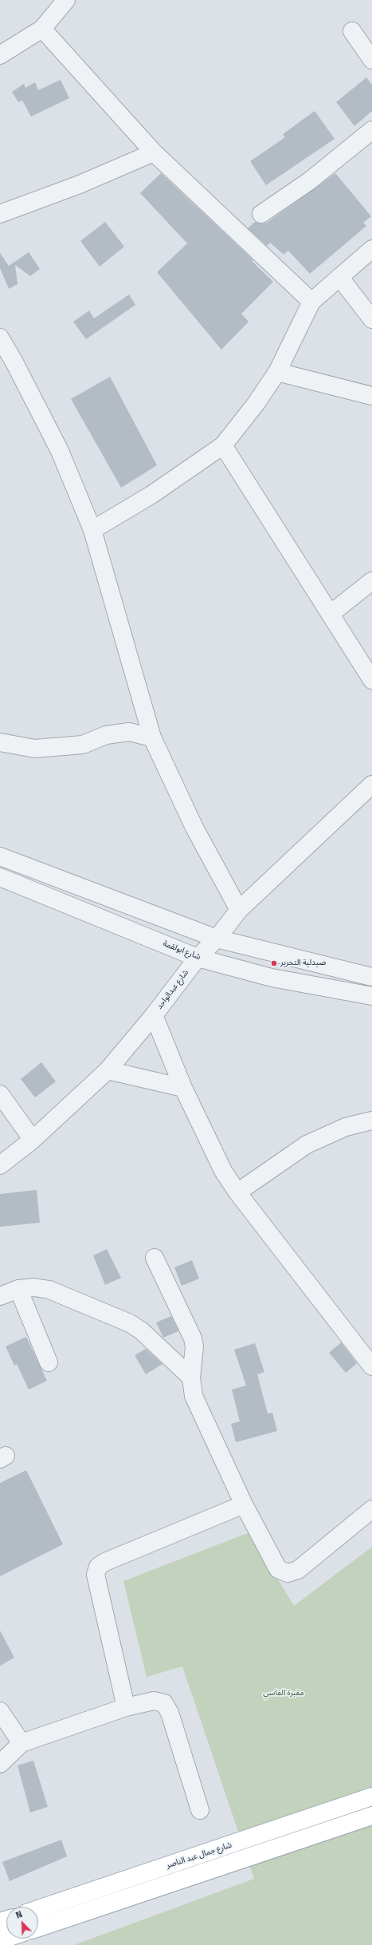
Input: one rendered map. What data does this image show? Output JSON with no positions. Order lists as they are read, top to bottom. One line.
{"streets":{"main road":["شارع جمال عبد الناصر"],"street":["شارع ابولقمة","شارع عبدالواحد"]},"crossings":[["شارع ابولقمة","شارع عبدالواحد"]],"parks":["مقبرة الفاسي"],"places":["صيدلية التحرير"],"north":"top left"}
